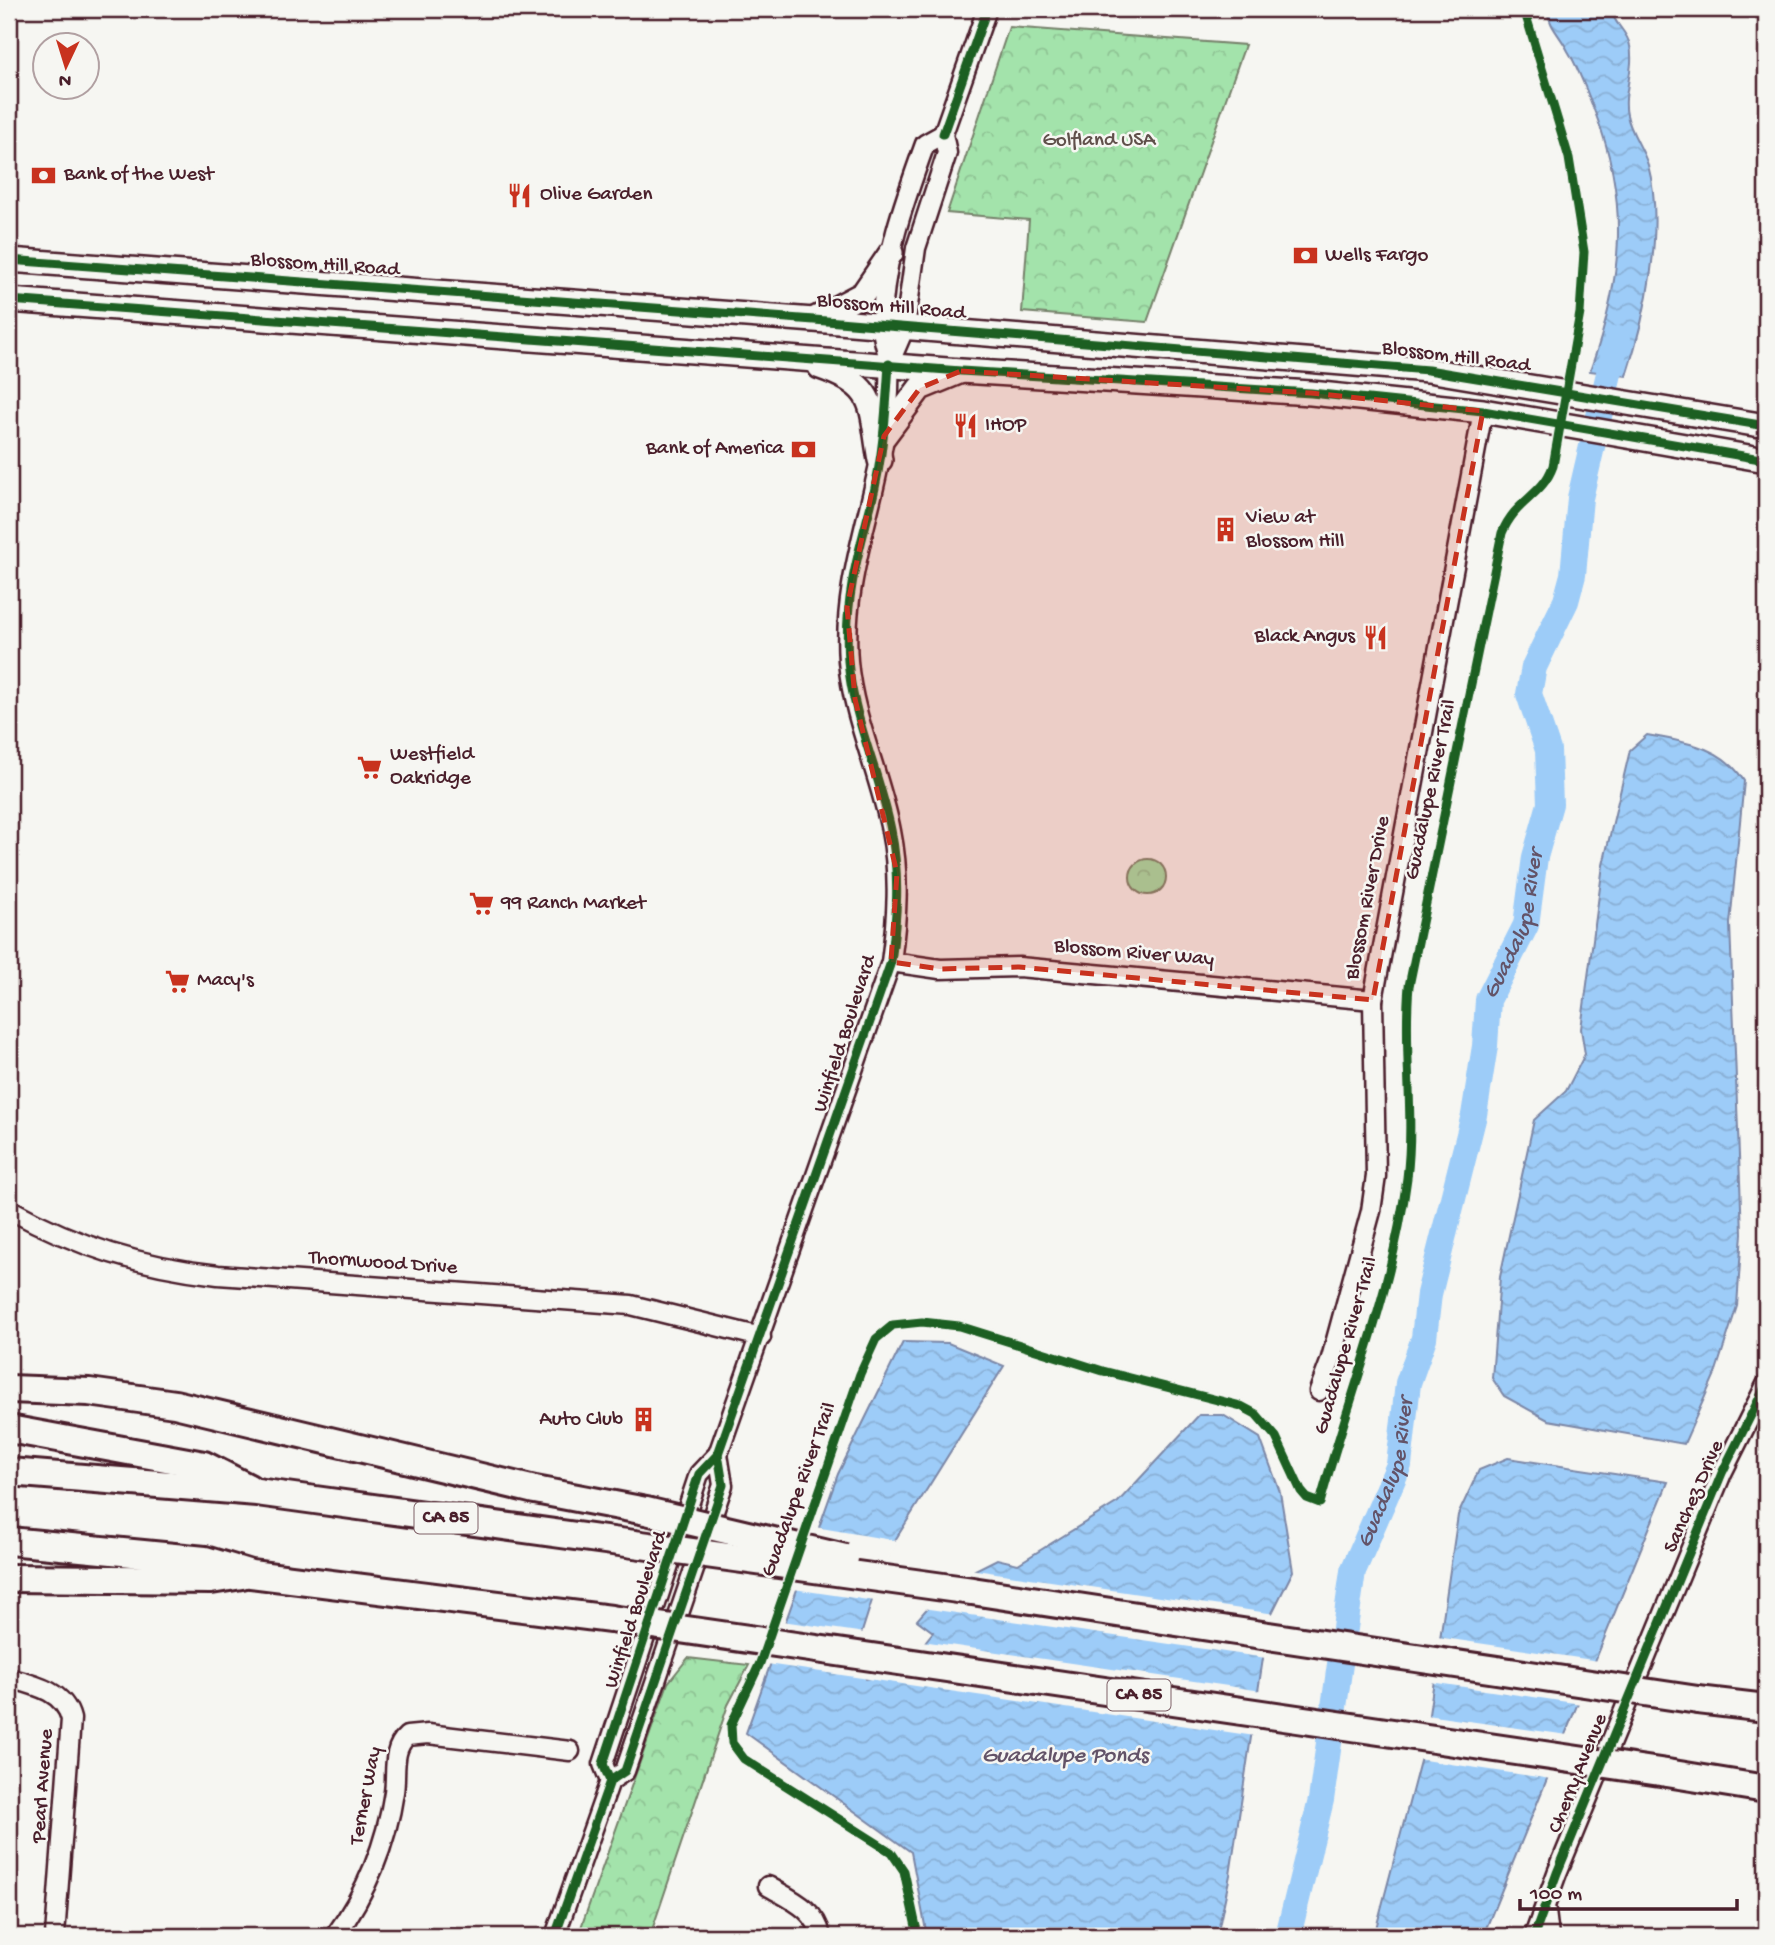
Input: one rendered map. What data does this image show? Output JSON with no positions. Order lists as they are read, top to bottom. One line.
{"streets":{"highway":["CA 85"],"main road":["Blossom Hill Road"],"street":["Blossom River Drive","Blossom River Way","Winfield Boulevard","Thornwood Drive","Sanchez Drive","Cherry Avenue","Pearl Avenue","Terner Way"],"cycle path":["Guadalupe River Trail"]},"crossings":[["Blossom Hill Road","Winfield Boulevard"],["Blossom River Drive","Blossom River Way"],["Blossom River Way","Winfield Boulevard"],["Winfield Boulevard","Thornwood Drive"],["Sanchez Drive","Cherry Avenue"]],"water":["Guadalupe River","Guadalupe Ponds"],"parks":["Golfland USA"],"places":{"bank":["Bank of the West","Wells Fargo","Bank of America"],"restaurant":["Olive Garden","IHOP","Black Angus"],"building":["View at Blossom Hill","Auto Club"],"supermarket":["Westfield Oakridge","99 Ranch Market","Macy's"]},"scale_bar":"100 m","north":"bottom"}
